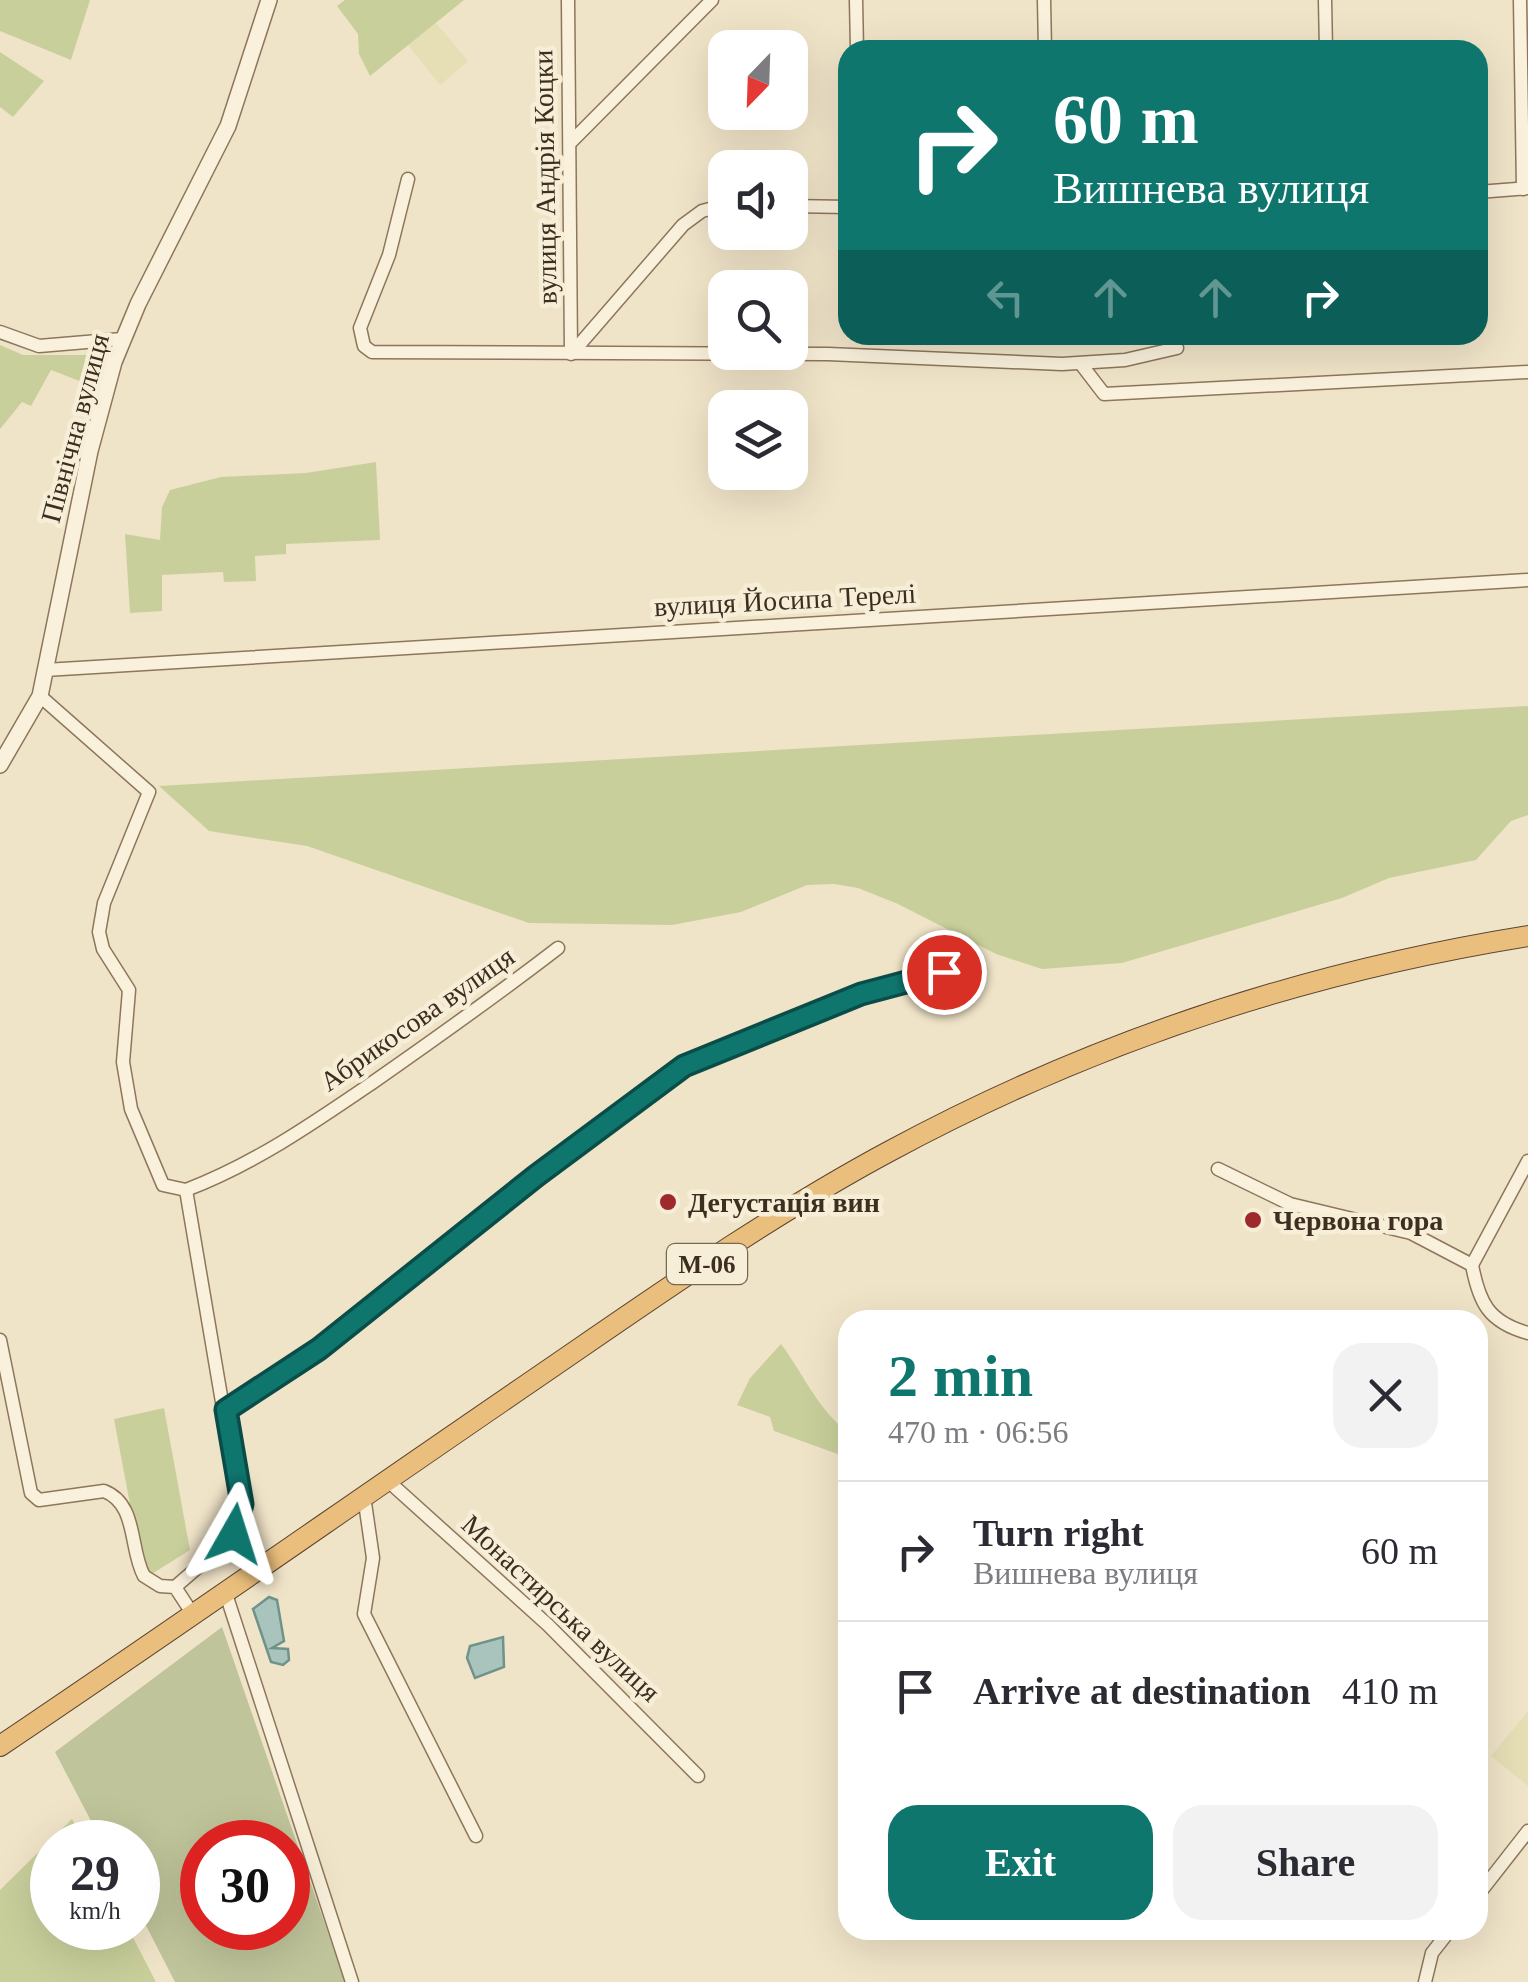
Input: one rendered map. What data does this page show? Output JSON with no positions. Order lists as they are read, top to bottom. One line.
{"streets":{"highway":["М-06"],"street":["вулиця Андрія Коцки","Північна вулиця","вулиця Йосипа Терелі","Абрикосова вулиця","Монастирська вулиця"]},"crossings":[["Північна вулиця","вулиця Йосипа Терелі"],["М-06","Монастирська вулиця"]],"places":["Дегустація вин","Червона гора"],"north":"bottom left","page":{"turn":["60 m","Вишнева вулиця"],"heading":["2 min","470 m · 06:56"],"list":[{"name":"Turn right","note":"Вишнева вулиця","value":"60 m"},{"name":"Arrive at destination","value":"410 m"}],"buttons":["Exit","Share"],"speed":"29 km/h","limit":"30"}}
